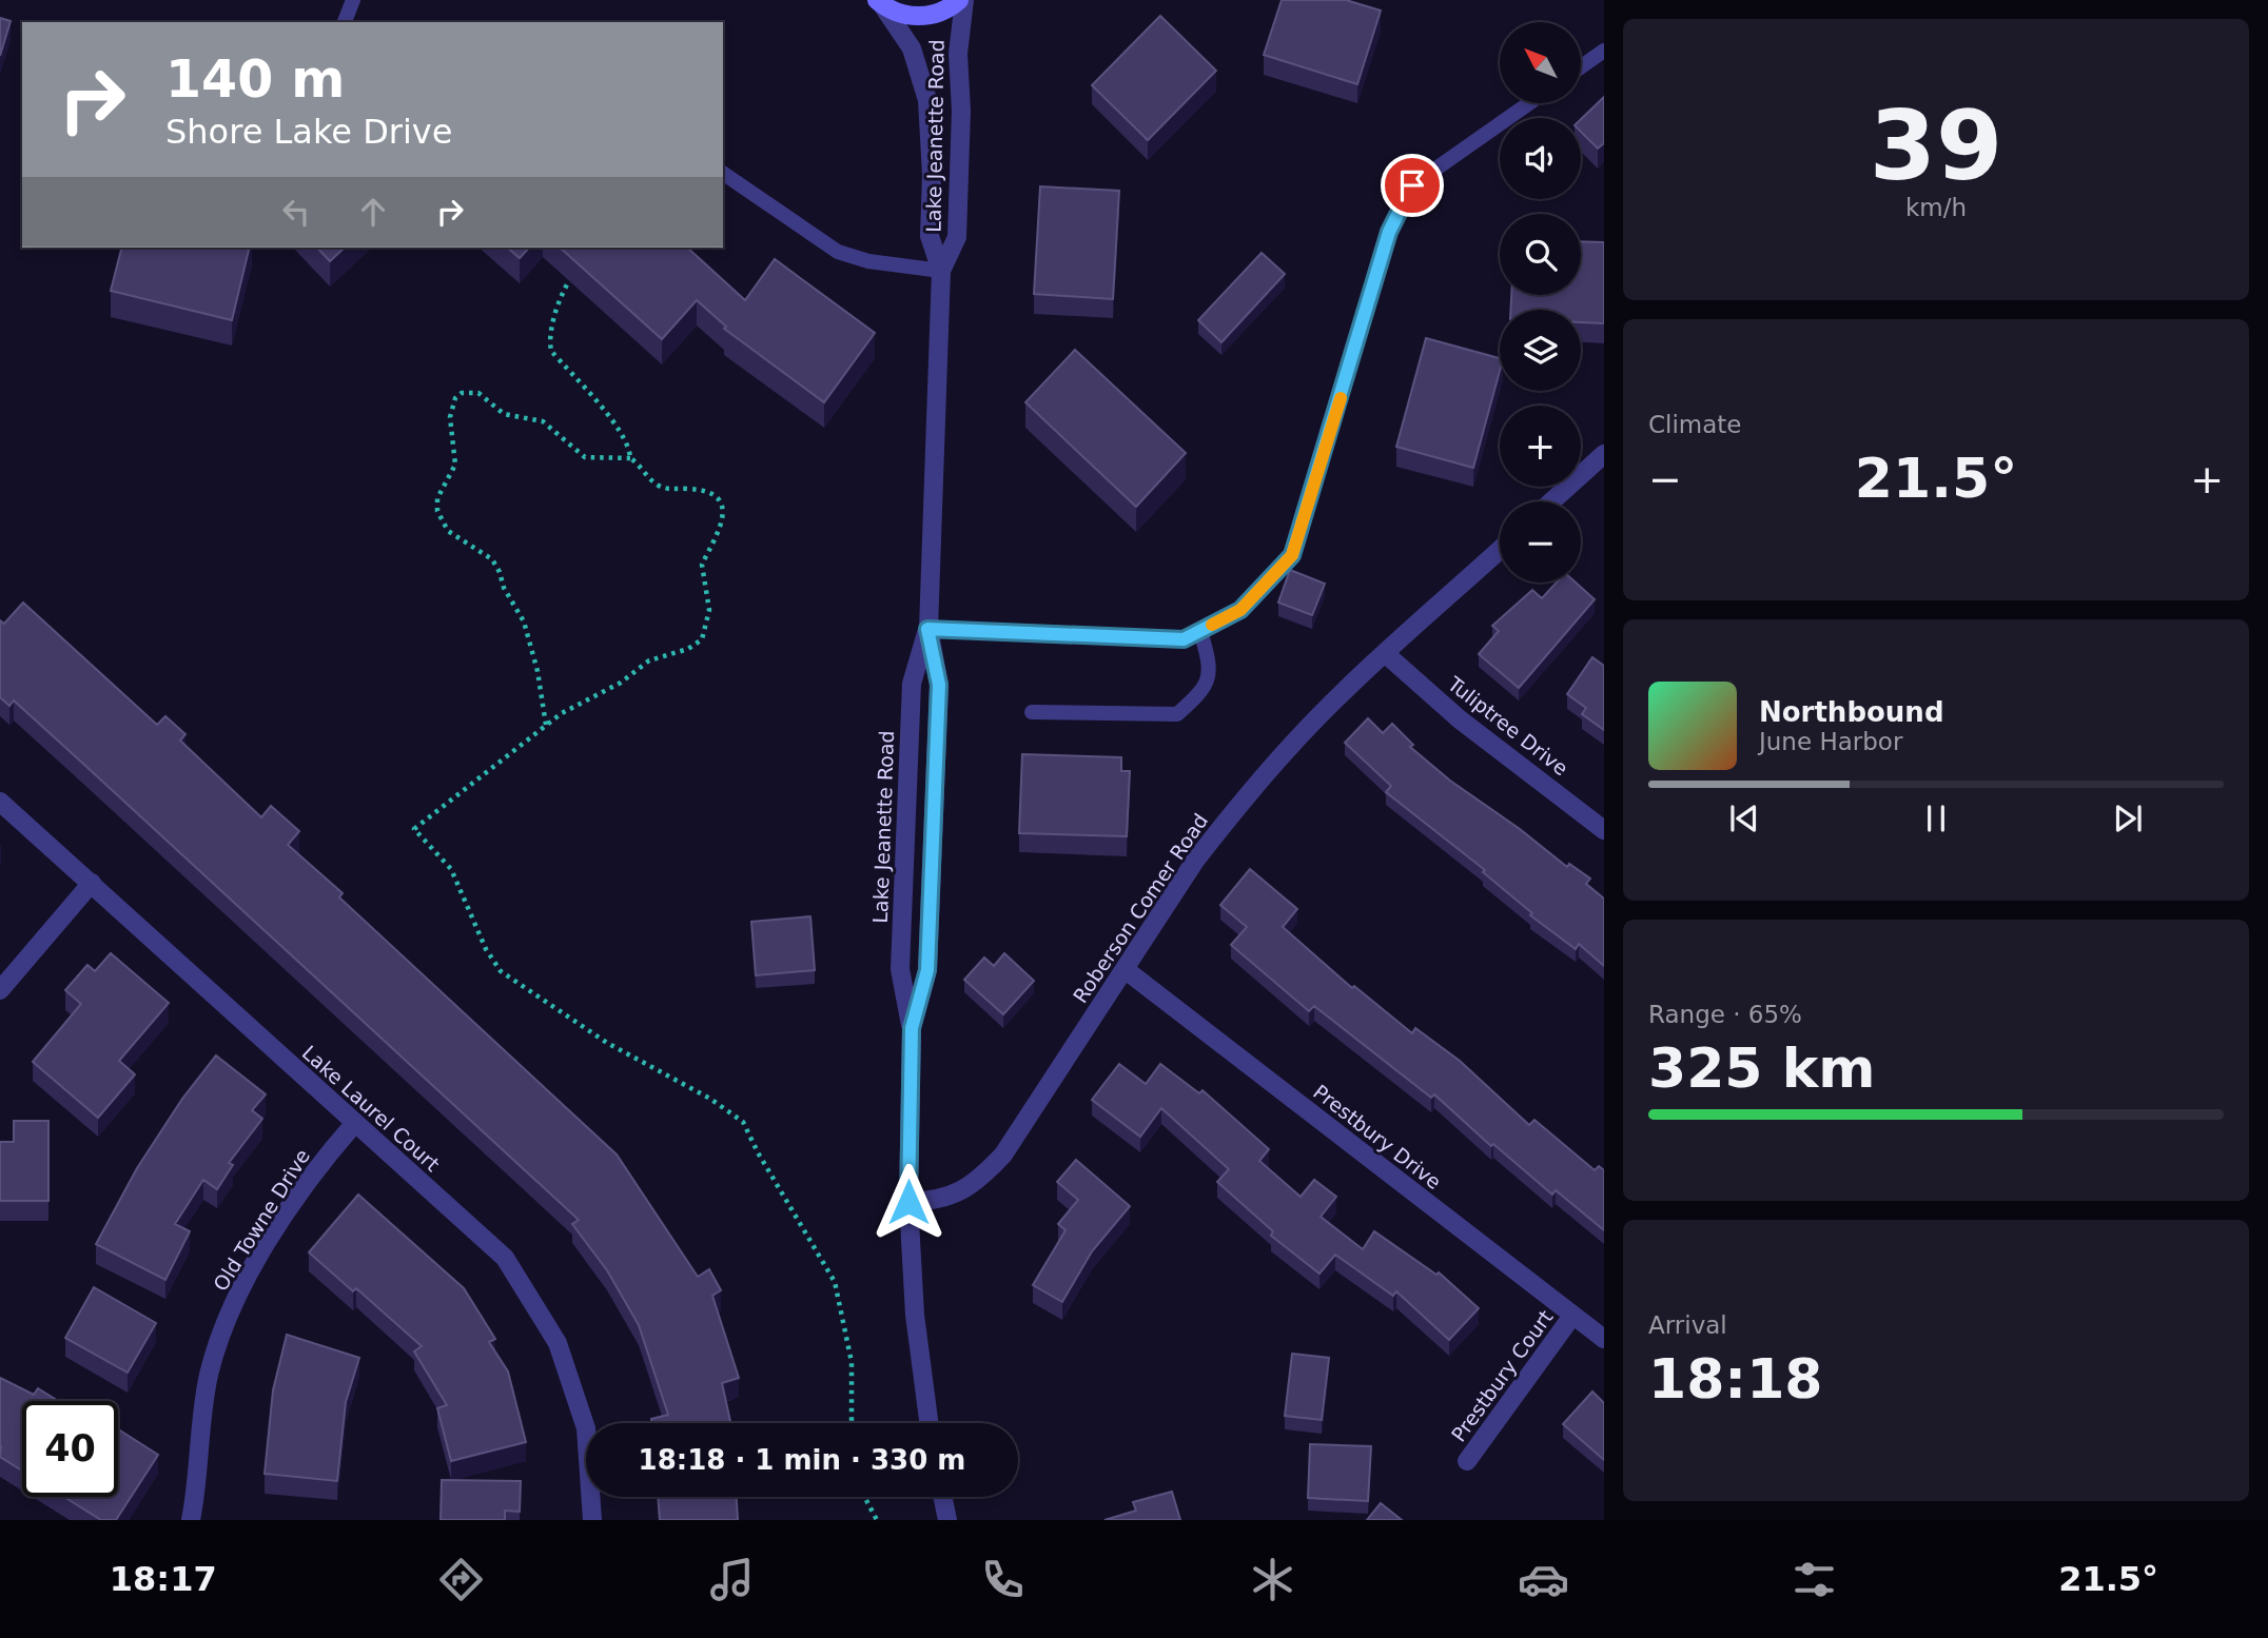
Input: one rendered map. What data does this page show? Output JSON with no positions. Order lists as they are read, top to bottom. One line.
{"streets":{"street":["Lake Jeanette Road","Tuliptree Drive","Roberson Comer Road","Lake Laurel Court","Prestbury Drive","Old Towne Drive","Prestbury Court"]},"crossings":[["Lake Jeanette Road","Roberson Comer Road"],["Tuliptree Drive","Roberson Comer Road"],["Roberson Comer Road","Prestbury Drive"],["Lake Laurel Court","Old Towne Drive"],["Prestbury Drive","Prestbury Court"]],"north":"top left","page":{"tile":[["39","km/h"],"Climate",["Range · 65%","325 km"],["Arrival","18:18"]],"map_buttons":["+","−"],"turn":["140 m","Shore Lake Drive"],"heat":["−","21.5°","+"],"song":["Northbound","June Harbor"],"limit":"40","trip":"18:18 · 1 min · 330 m","tabs":["18:17","21.5°"]}}
